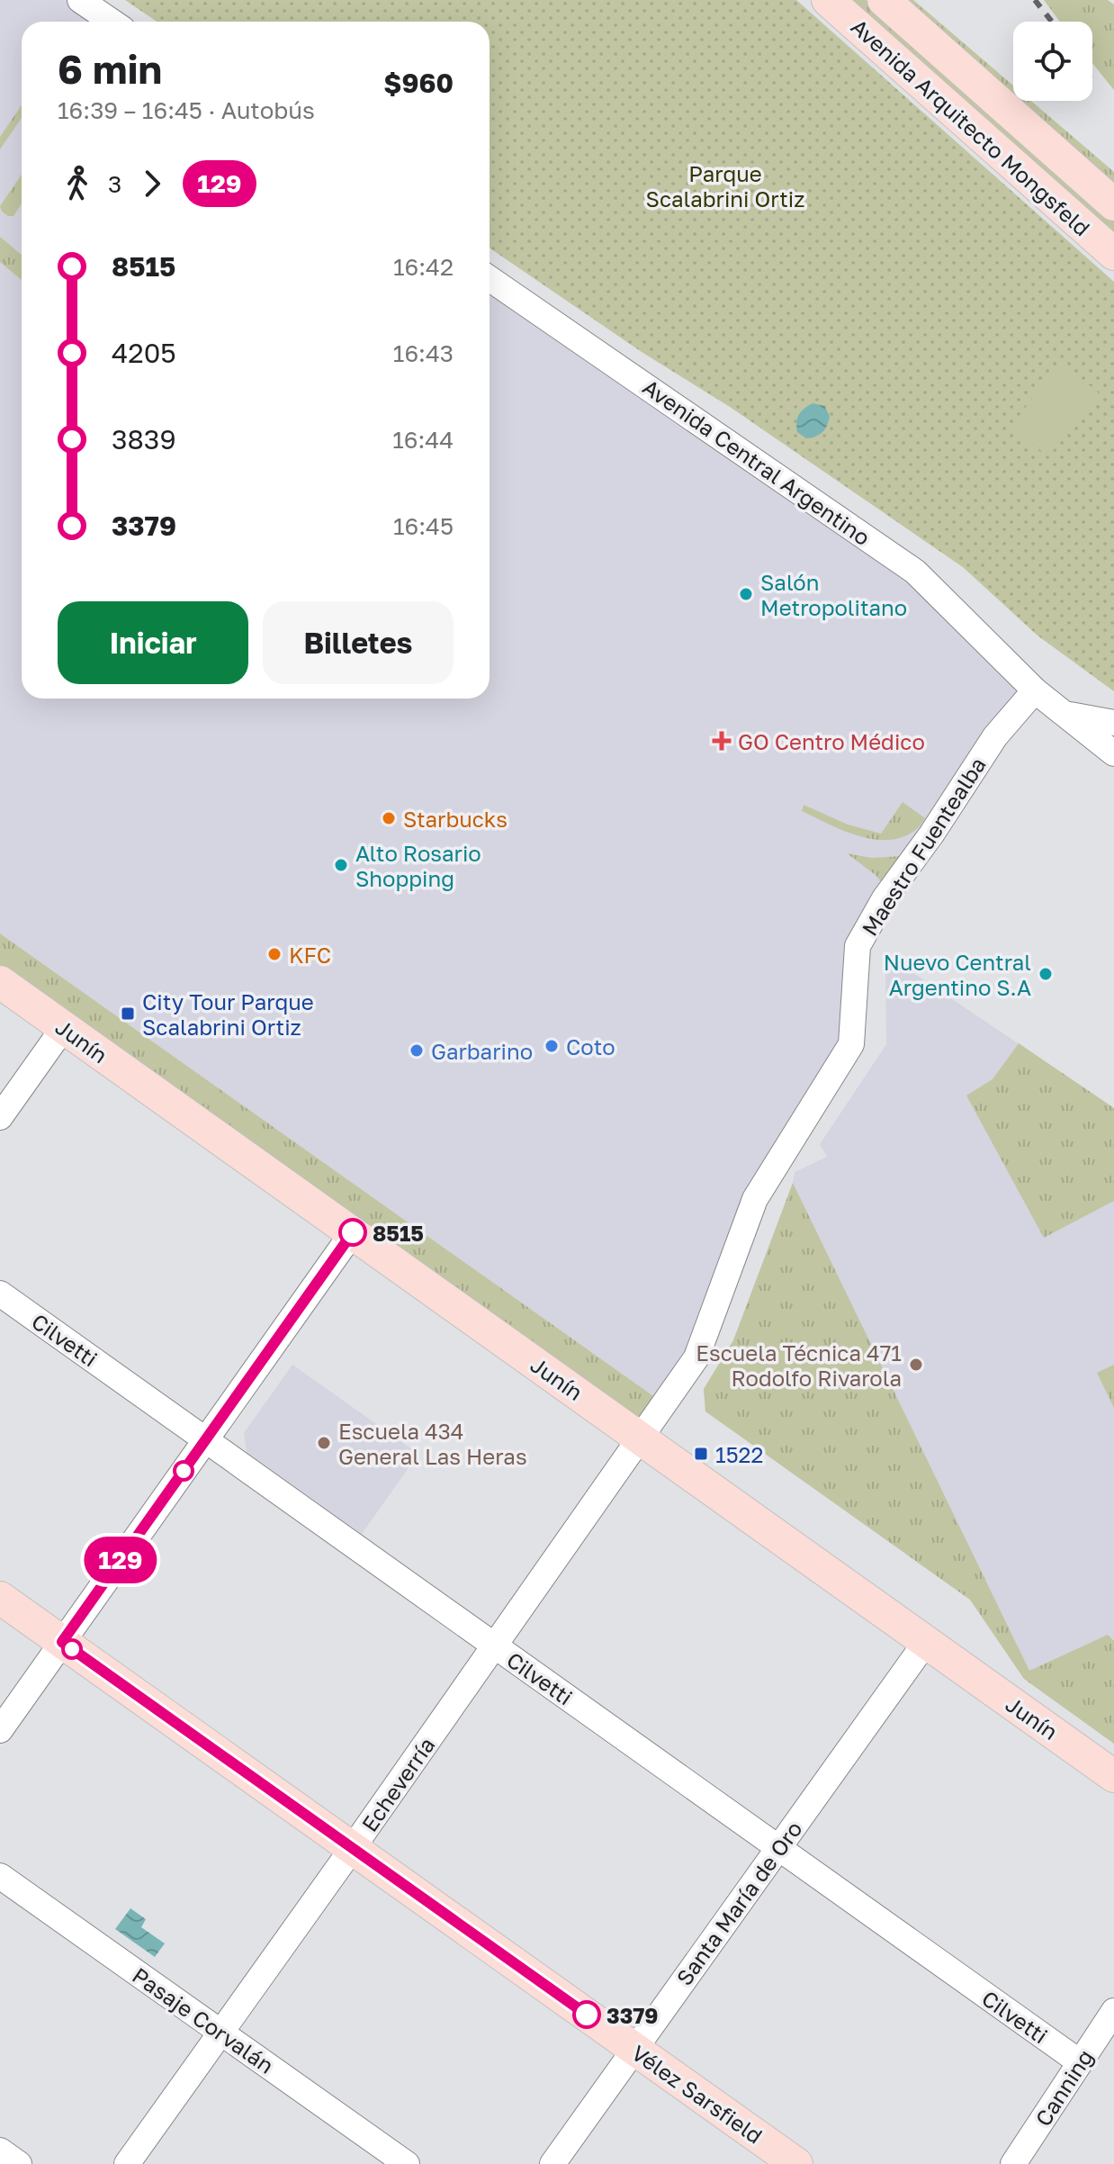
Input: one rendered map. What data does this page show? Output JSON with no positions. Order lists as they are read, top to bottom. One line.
{"streets":{"main road":["Avenida Arquitecto Mongsfeld","Junín","Vélez Sarsfield"],"street":["Avenida Central Argentino","Maestro Fuentealba","Cilvetti","Echeverría","Santa María de Oro","Pasaje Corvalán","Canning"]},"crossings":[["Avenida Central Argentino","Maestro Fuentealba"],["Maestro Fuentealba","Junín"],["Maestro Fuentealba","Echeverría"],["Junín","Echeverría"],["Junín","Santa María de Oro"],["Cilvetti","Echeverría"],["Cilvetti","Santa María de Oro"],["Cilvetti","Canning"],["Echeverría","Pasaje Corvalán"],["Echeverría","Vélez Sarsfield"],["Santa María de Oro","Vélez Sarsfield"]],"parks":["Parque Scalabrini Ortiz"],"places":{"other":["Salón Metropolitano","Starbucks","Alto Rosario Shopping","KFC","Nuevo Central Argentino S.A","Coto","Garbarino","8515","Escuela Técnica 471 Rodolfo Rivarola","Escuela 434 General Las Heras","3379"],"health":["GO Centro Médico"],"transit":["City Tour Parque Scalabrini Ortiz","1522"]},"lines":["bus line 129"],"page":{"on_map":"129","heading":["6 min","16:39 – 16:45 · Autobús","$960"],"legs":["3","129"],"list":[{"name":"8515","value":"16:42"},{"name":"4205","value":"16:43"},{"name":"3839","value":"16:44"},{"name":"3379","value":"16:45"}],"buttons":["Iniciar","Billetes"]}}
